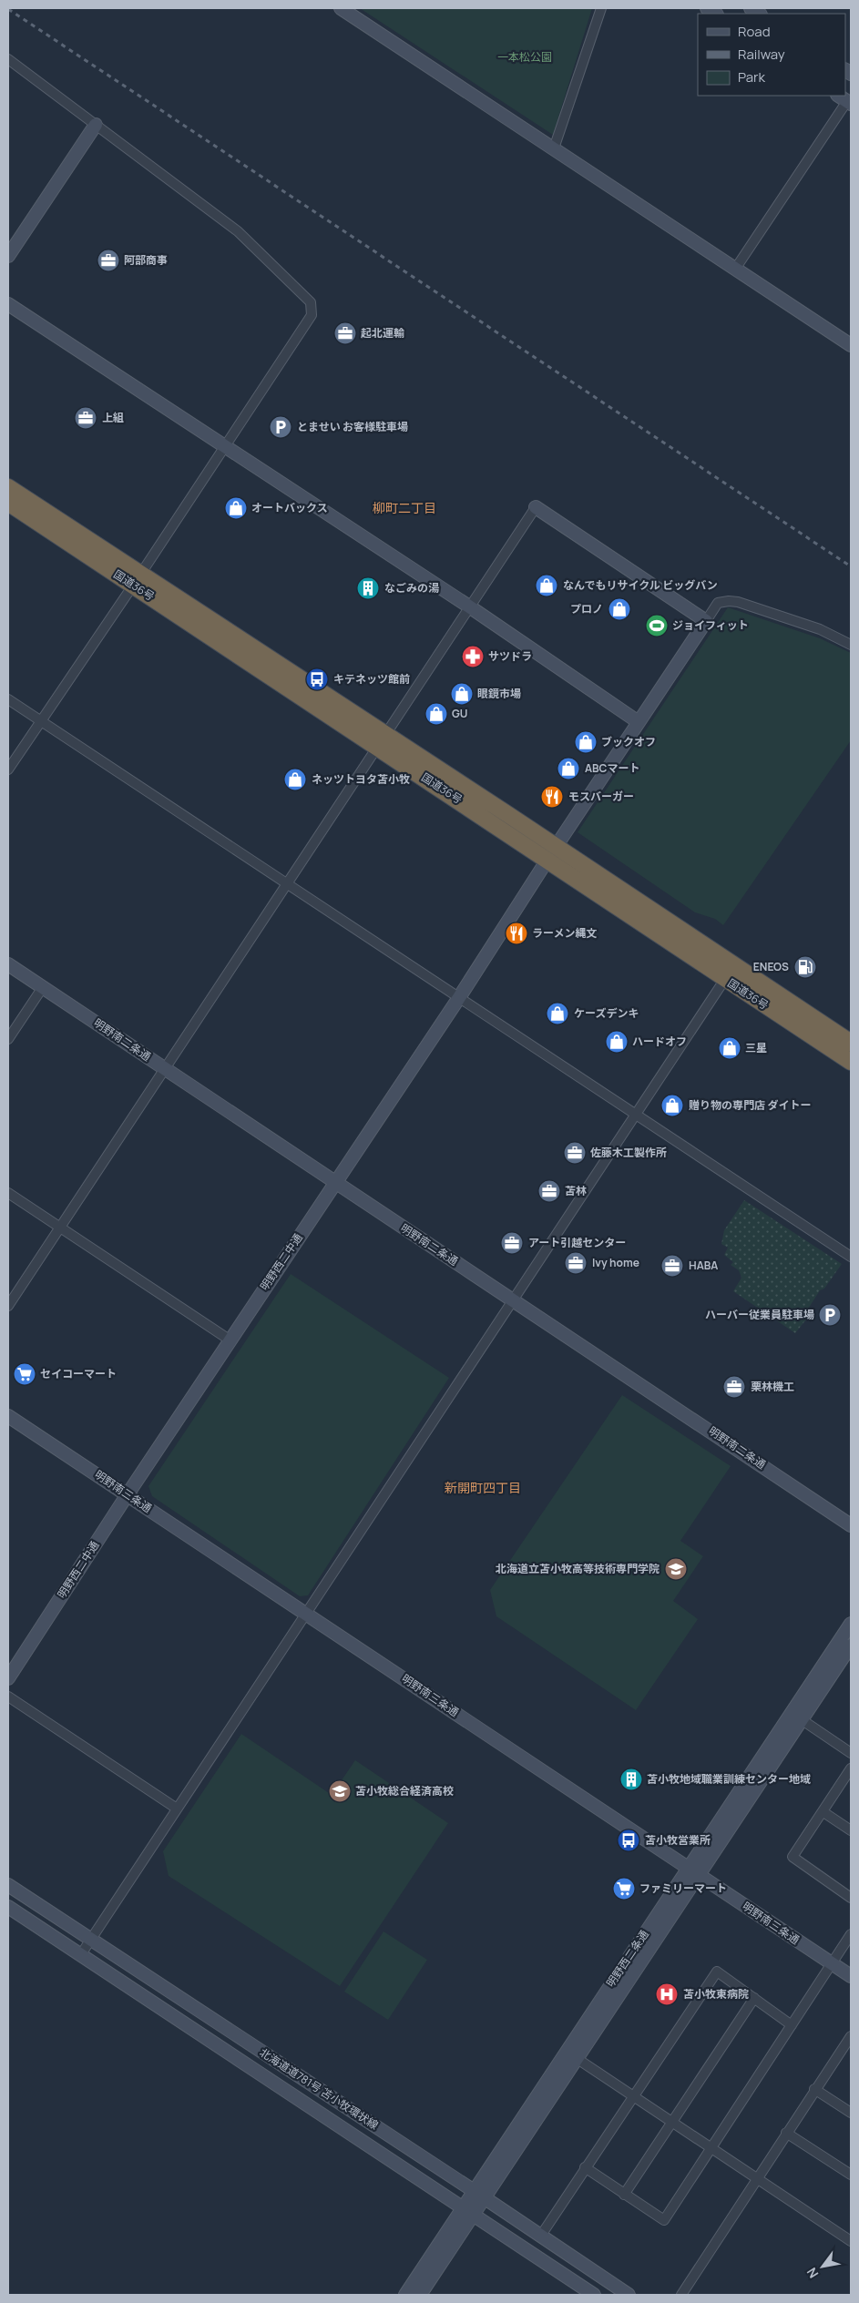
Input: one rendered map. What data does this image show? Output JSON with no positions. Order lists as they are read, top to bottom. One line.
{"streets":{"highway":["国道36号"],"street":["明野南二条通","明野西二中通","明野南三条通","明野西二条通","北海道道781号 苫小牧環状線"]},"crossings":[["国道36号","明野西二中通"],["明野南二条通","明野西二中通"],["明野西二中通","明野南三条通"],["明野南三条通","明野西二条通"],["明野西二条通","北海道道781号 苫小牧環状線"]],"districts":["柳町二丁目","新開町四丁目"],"parks":["一本松公園"],"places":{"office":["阿部商事","起北運輸","上組","佐藤木工製作所","苫林","アート引越センター","lvy home","HABA","栗林機工"],"parking":["とませい お客様駐車場","ハーバー従業員駐車場"],"shop":["オートバックス","なんでもリサイクル ビッグバン","プロノ","眼鏡市場","GU","ブックオフ","ABCマート","ネッツトヨタ苫小牧","ケーズデンキ","ハードオフ","三星","贈り物の専門店 ダイトー"],"building":["なごみの湯","苫小牧地域職業訓練センター地域"],"sports":["ジョイフィット"],"pharmacy":["サツドラ"],"bus stop":["キテネッツ館前","苫小牧営業所"],"restaurant":["モスバーガー","ラーメン縄文"],"fuel station":["ENEOS"],"supermarket":["セイコーマート","ファミリーマート"],"school or university":["北海道立苫小牧高等技術専門学院","苫小牧総合経済高校"],"hospital":["苫小牧東病院"]},"legend":["Road","Railway","Park"],"north":"bottom left"}
